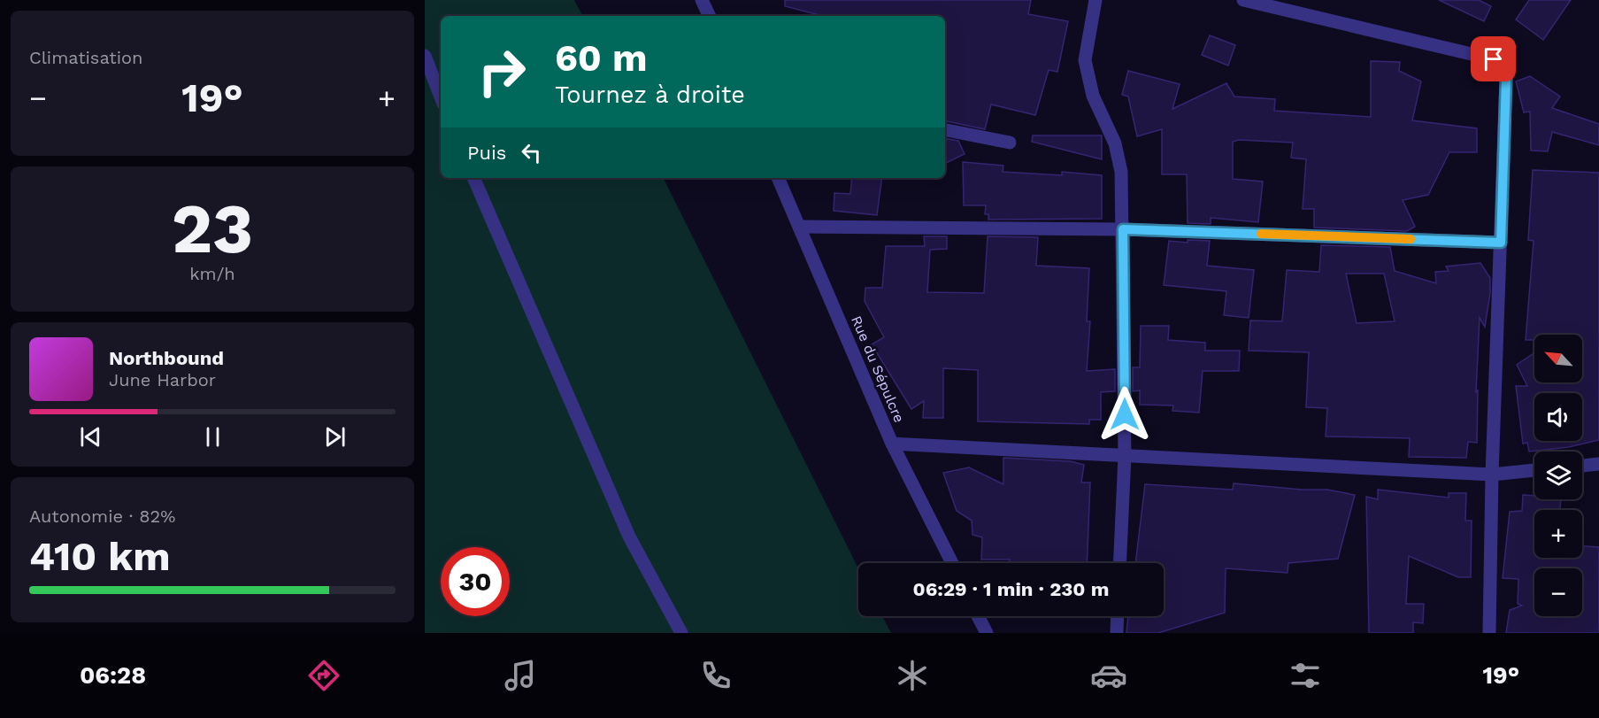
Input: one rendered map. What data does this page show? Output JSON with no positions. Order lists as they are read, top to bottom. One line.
{"streets":{"street":["Rue du Sépulcre"]},"north":"top left","page":{"tile":["Climatisation",["23","km/h"],["Autonomie · 82%","410 km"]],"turn":["60 m","Tournez à droite"],"heat":["−","19°","+"],"then":"Puis","map_buttons":["+","−"],"song":["Northbound","June Harbor"],"limit":"30","trip":"06:29 · 1 min · 230 m","tabs":["06:28","19°"]}}
